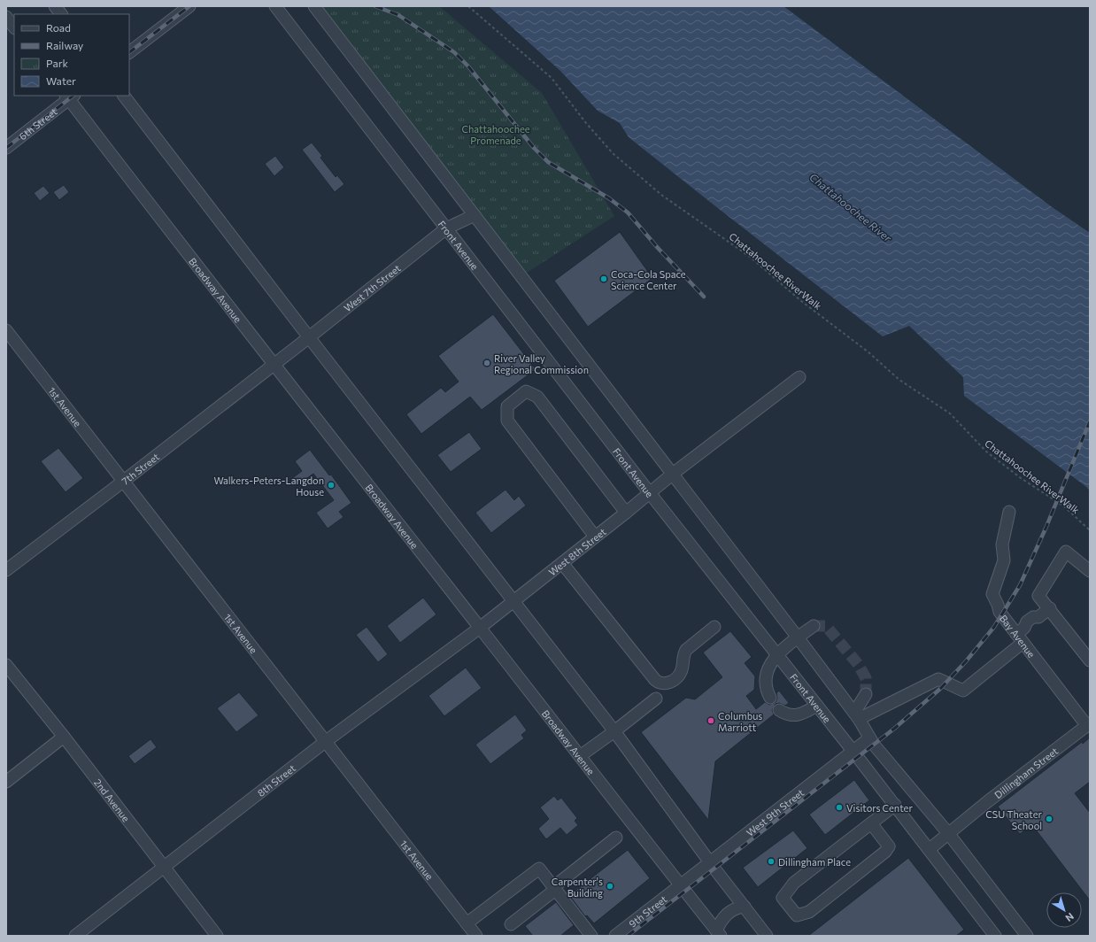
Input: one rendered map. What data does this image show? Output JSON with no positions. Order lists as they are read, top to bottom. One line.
{"streets":{"street":["6th Street","Front Avenue","West 7th Street","Broadway Avenue","1st Avenue","7th Street","West 8th Street","Bay Avenue","Dillingham Street","8th Street","2nd Avenue","West 9th Street","9th Street"],"path":["Chattahoochee RiverWalk"]},"crossings":[["6th Street","Broadway Avenue"],["Front Avenue","West 7th Street"],["Front Avenue","West 8th Street"],["Front Avenue","Dillingham Street"],["Front Avenue","West 9th Street"],["West 7th Street","Broadway Avenue"],["West 7th Street","7th Street"],["Broadway Avenue","7th Street"],["Broadway Avenue","West 8th Street"],["Broadway Avenue","8th Street"],["Broadway Avenue","West 9th Street"],["Broadway Avenue","9th Street"],["1st Avenue","7th Street"],["1st Avenue","8th Street"],["West 8th Street","8th Street"],["Bay Avenue","Dillingham Street"],["8th Street","2nd Avenue"],["West 9th Street","9th Street"]],"water":["Chattahoochee River"],"parks":["Chattahoochee Promenade"],"places":["Coca-Cola Space Science Center","River Valley Regional Commission","Walkers-Peters-Langdon House","Columbus Marriott","Visitors Center","CSU Theater School","Dillingham Place","Carpenter's Building"],"legend":["Road","Railway","Park","Water"],"north":"bottom right"}
